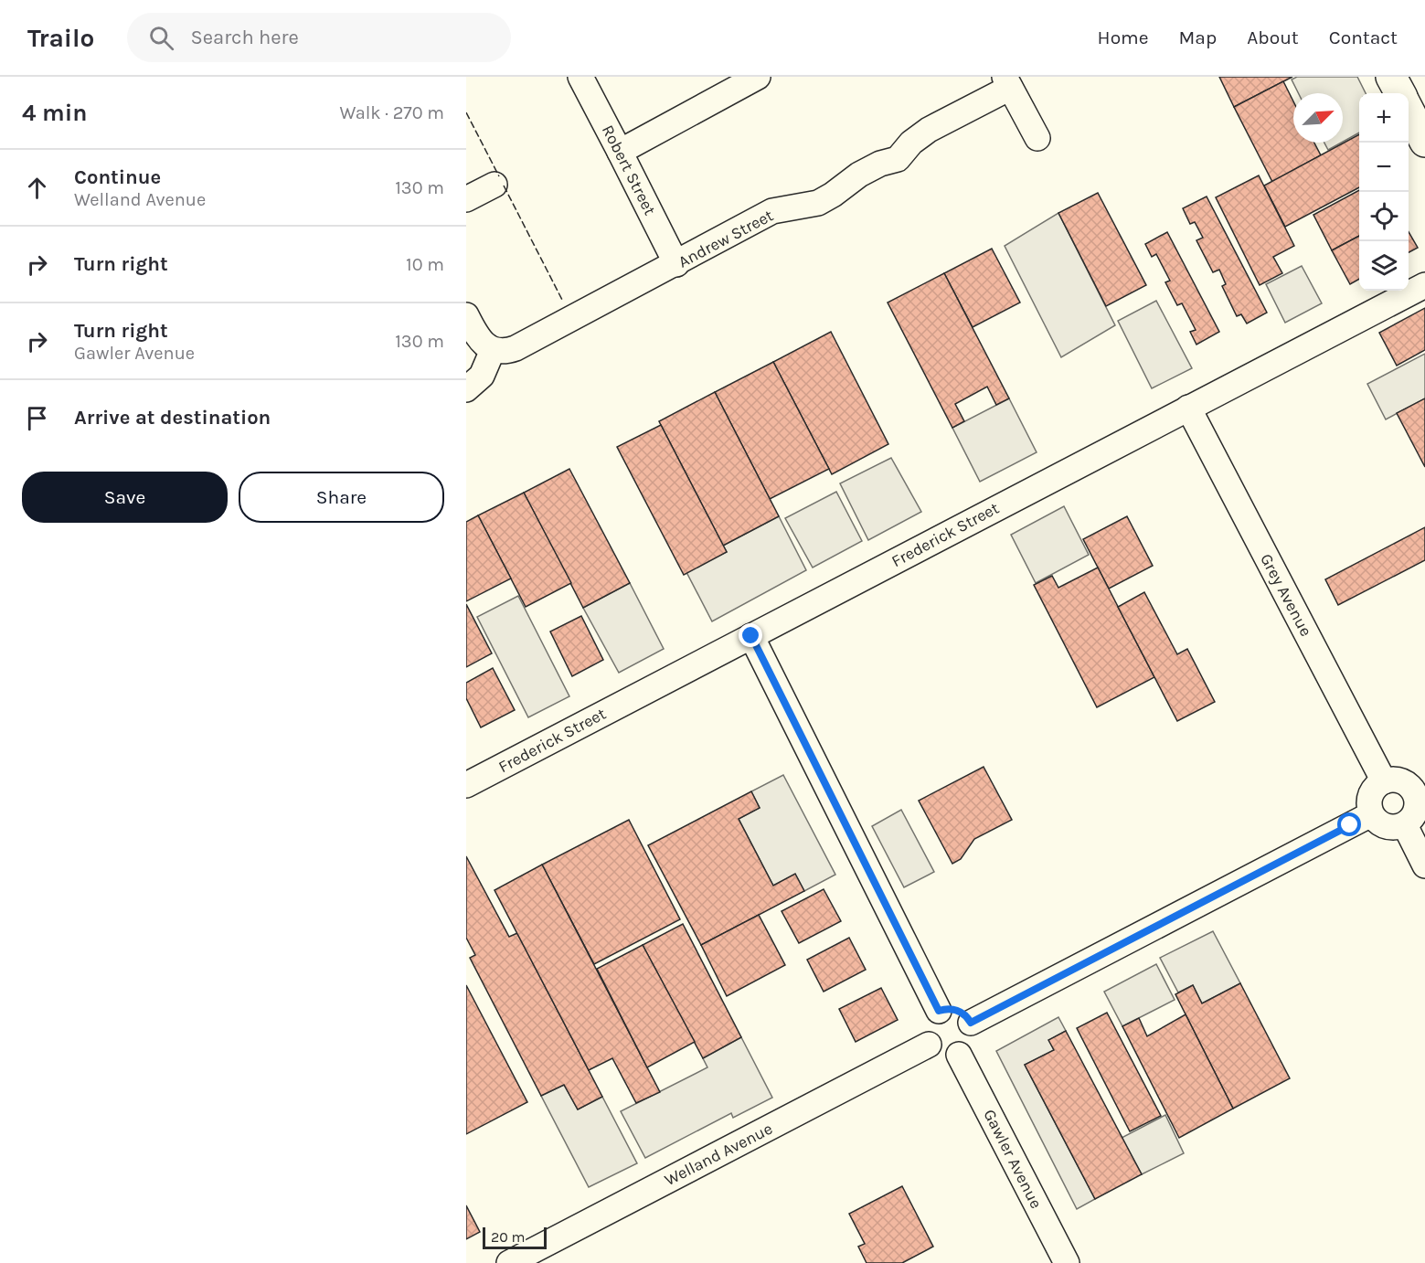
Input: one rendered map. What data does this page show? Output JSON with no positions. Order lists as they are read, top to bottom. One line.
{"streets":{"street":["Robert Street","Andrew Street","Frederick Street","Grey Avenue","Welland Avenue","Gawler Avenue"]},"crossings":[["Robert Street","Andrew Street"],["Frederick Street","Grey Avenue"],["Welland Avenue","Gawler Avenue"]],"scale_bar":"20 m","north":"top right","page":{"header":"Trailo","search":"Search here","nav":["Home","Map","About","Contact"],"heading":["4 min","Walk · 270 m"],"map_buttons":["+","−"],"list":[["Continue","Welland Avenue","130 m"],["Turn right","10 m"],["Turn right","Gawler Avenue","130 m"],"Arrive at destination"],"buttons":["Save","Share"],"scale":"20 m"}}
